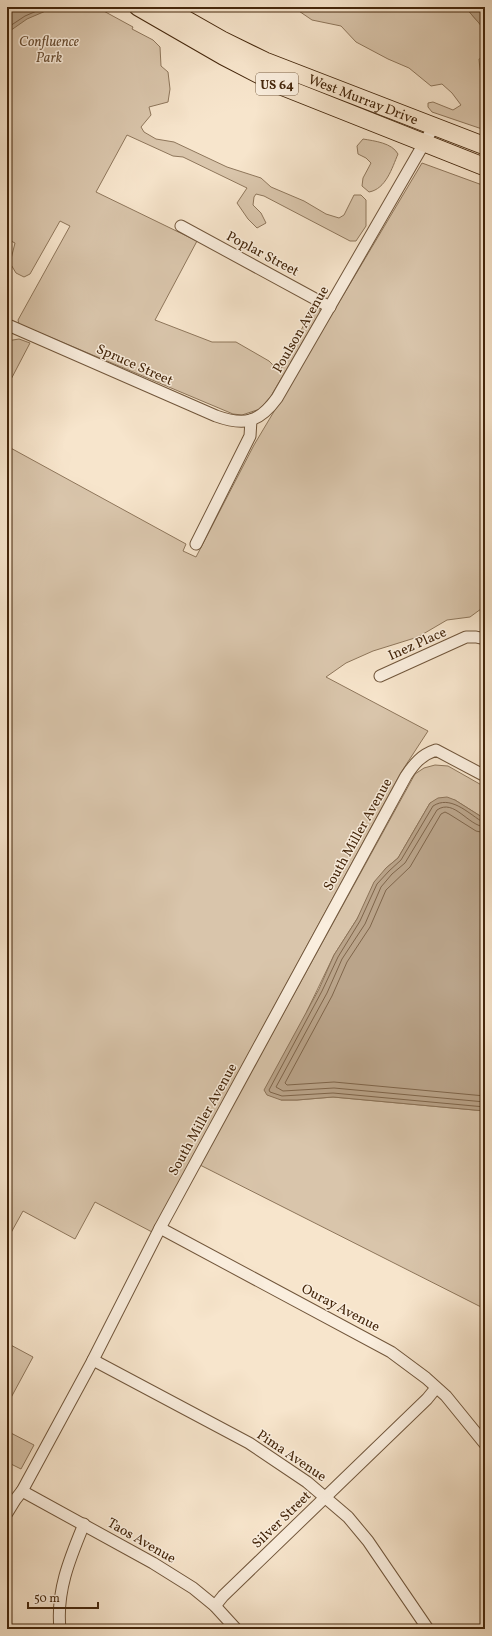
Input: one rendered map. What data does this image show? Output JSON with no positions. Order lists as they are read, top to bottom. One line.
{"streets":{"highway":["US 64","West Murray Drive"],"street":["Poplar Street","Poulson Avenue","Spruce Street","Inez Place","South Miller Avenue","Ouray Avenue","Pima Avenue","Silver Street","Taos Avenue"]},"crossings":[["US 64","West Murray Drive"],["US 64","Poulson Avenue"],["West Murray Drive","Poulson Avenue"],["Poplar Street","Poulson Avenue"],["Poulson Avenue","Spruce Street"],["South Miller Avenue","Ouray Avenue"],["South Miller Avenue","Pima Avenue"],["South Miller Avenue","Taos Avenue"],["Ouray Avenue","Silver Street"],["Pima Avenue","Silver Street"],["Silver Street","Taos Avenue"]],"parks":["Confluence Park"],"scale_bar":"50 m"}
